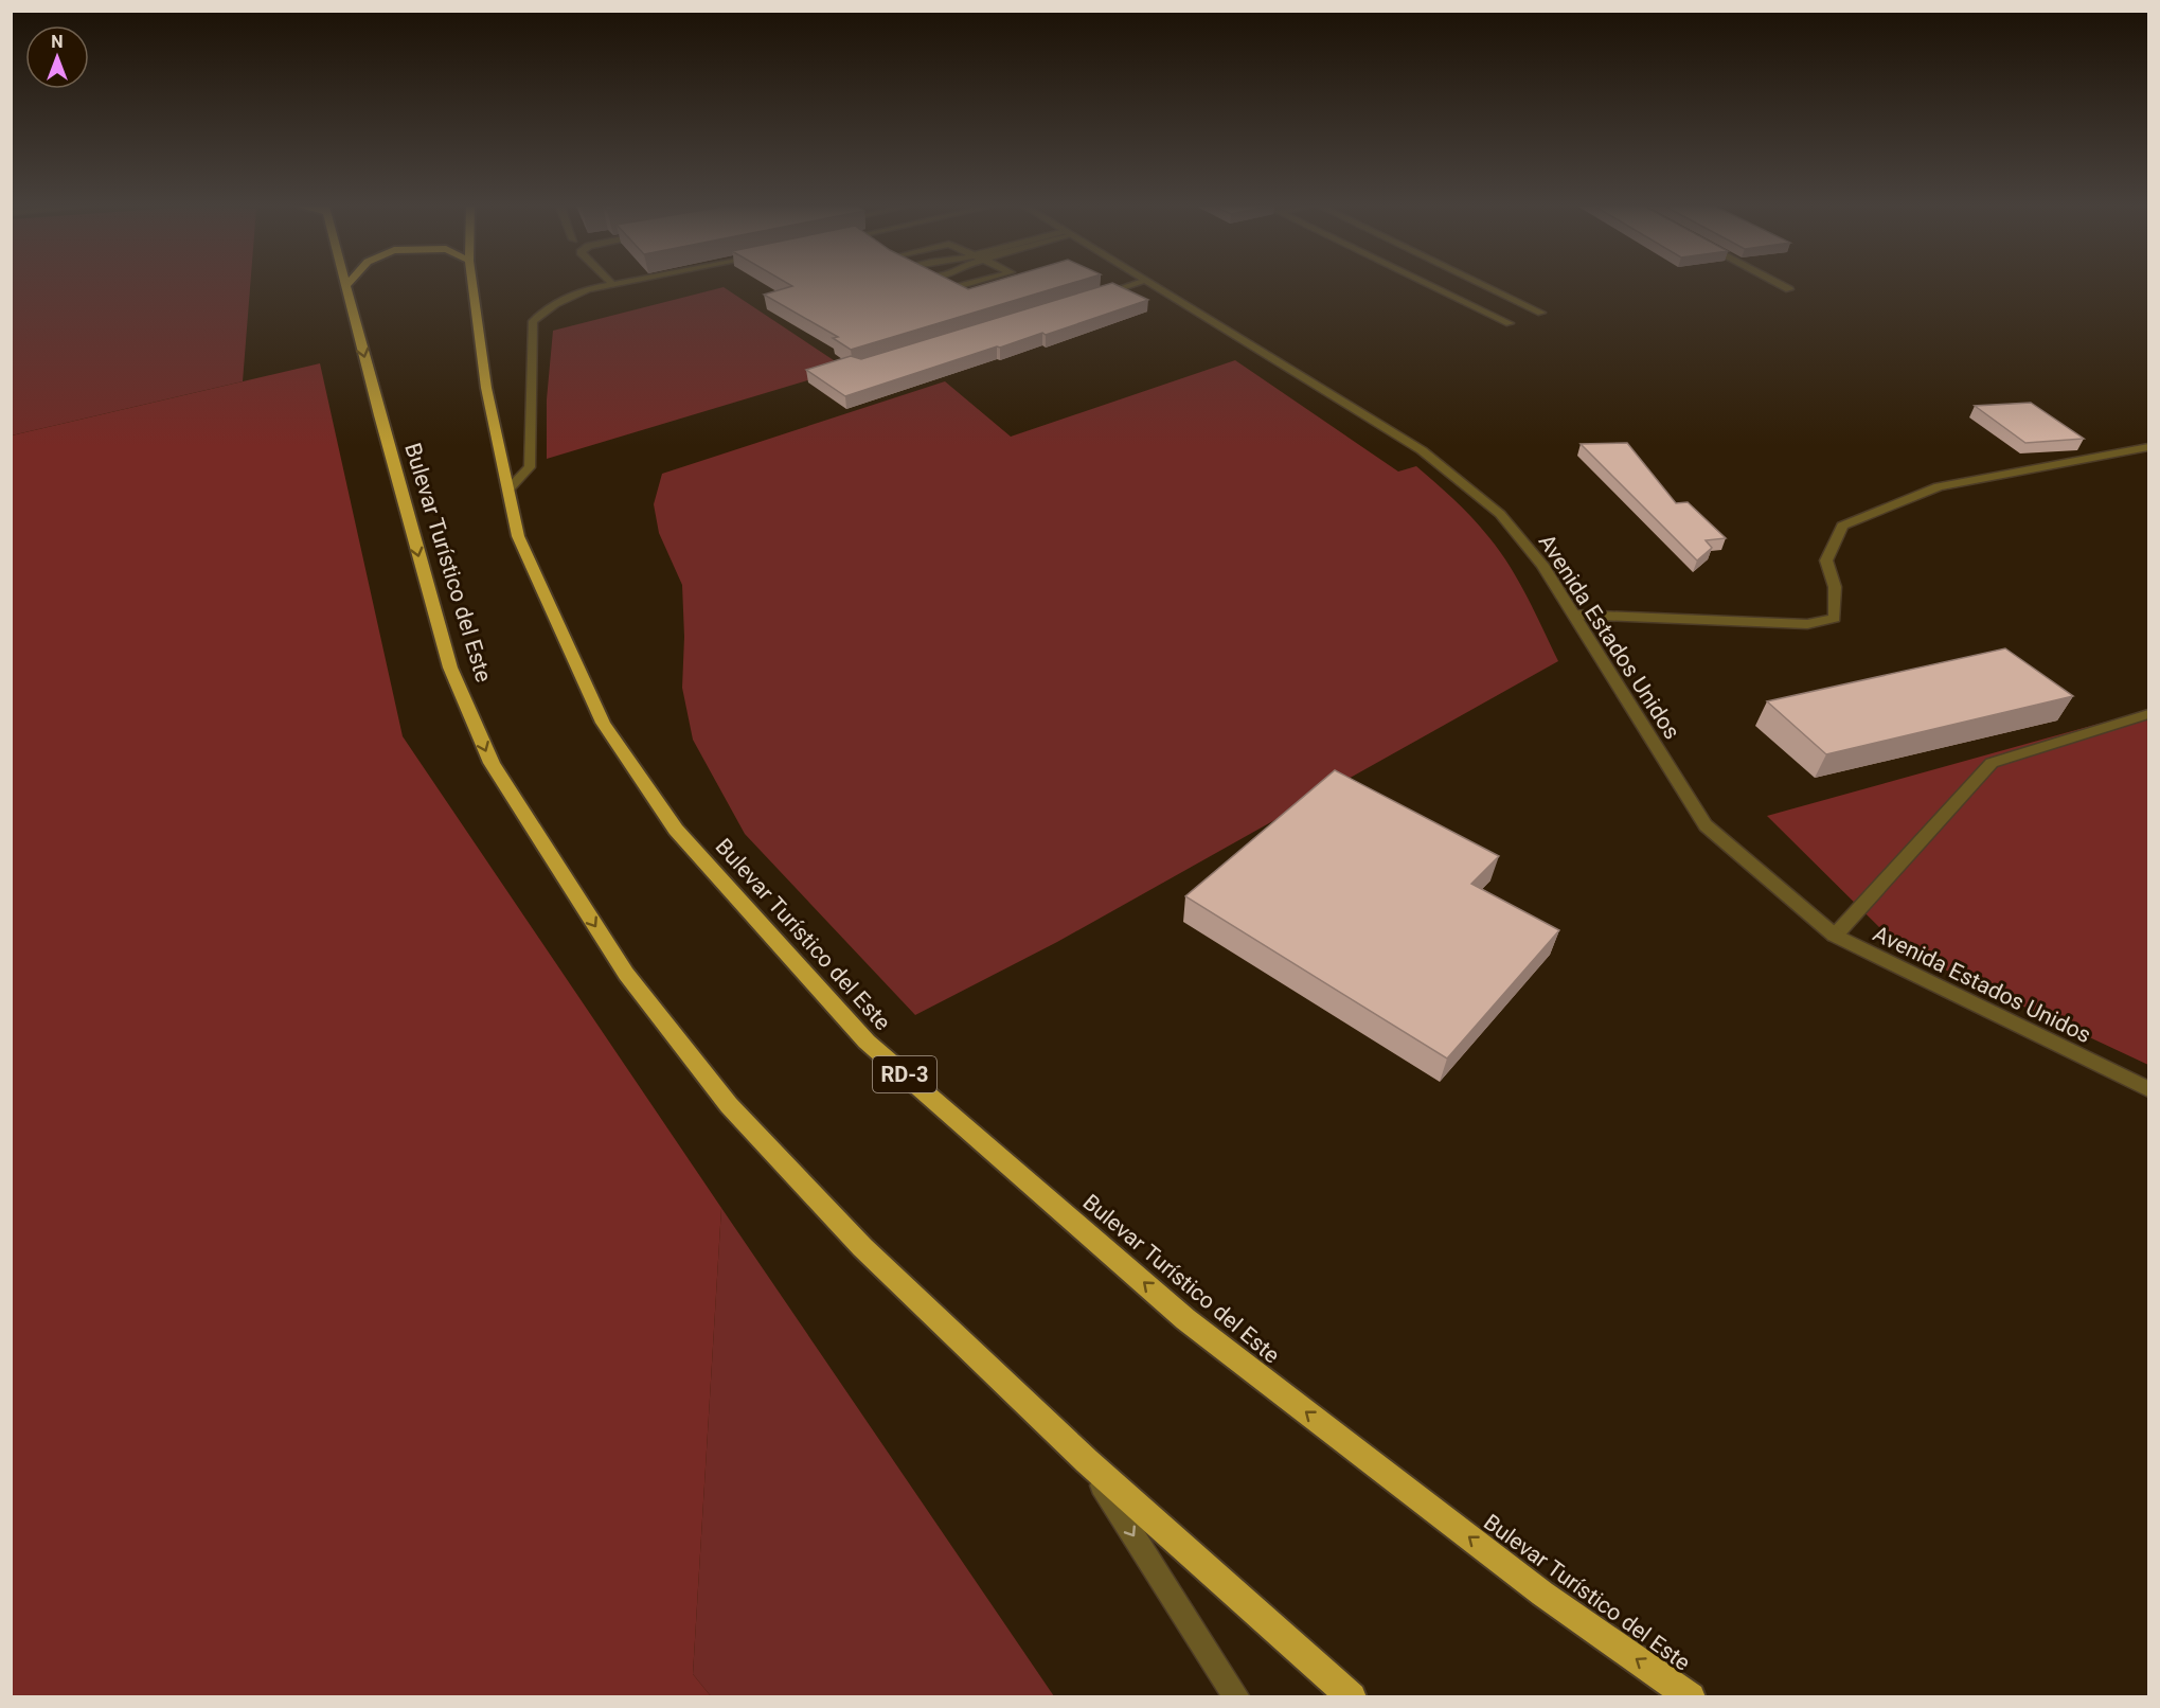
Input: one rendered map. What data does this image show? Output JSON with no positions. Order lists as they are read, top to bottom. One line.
{"streets":{"highway":["Bulevar Turístico del Este","RD-3"],"street":["Avenida Estados Unidos"]},"north":"top"}
